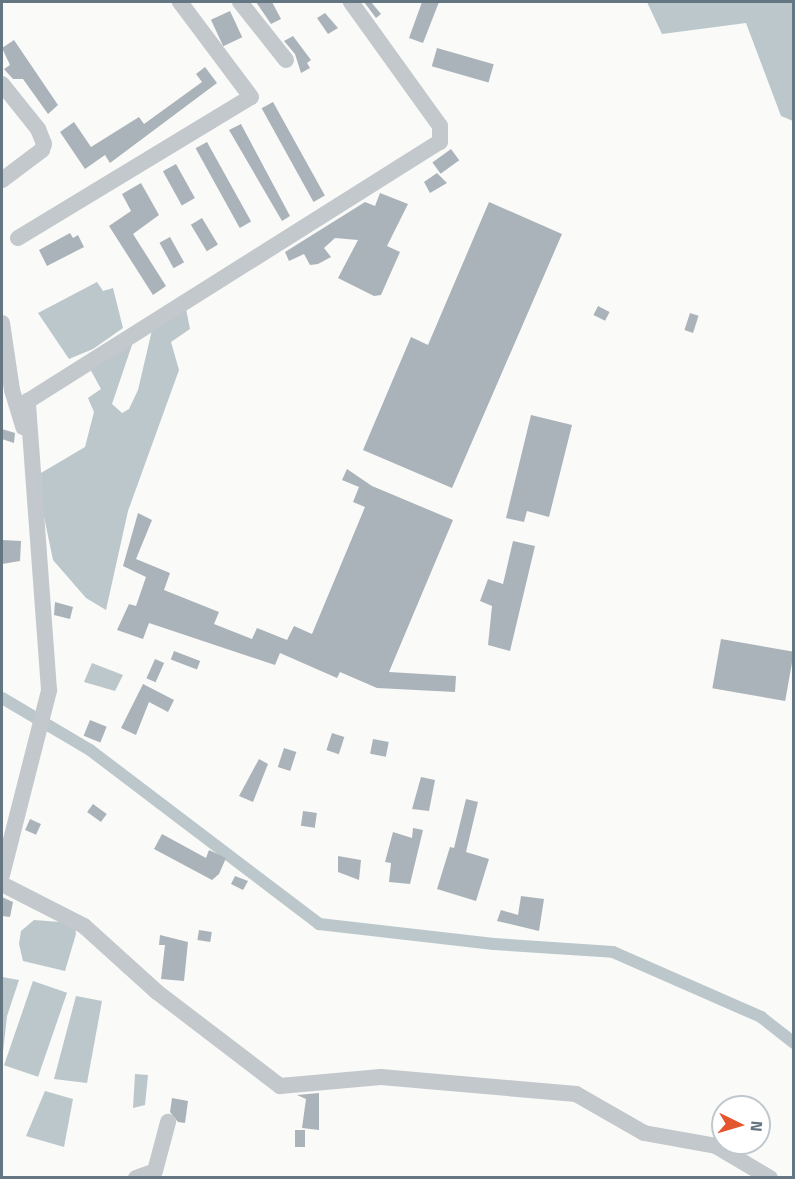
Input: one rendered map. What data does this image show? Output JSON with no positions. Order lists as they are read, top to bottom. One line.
{"north":"right"}
